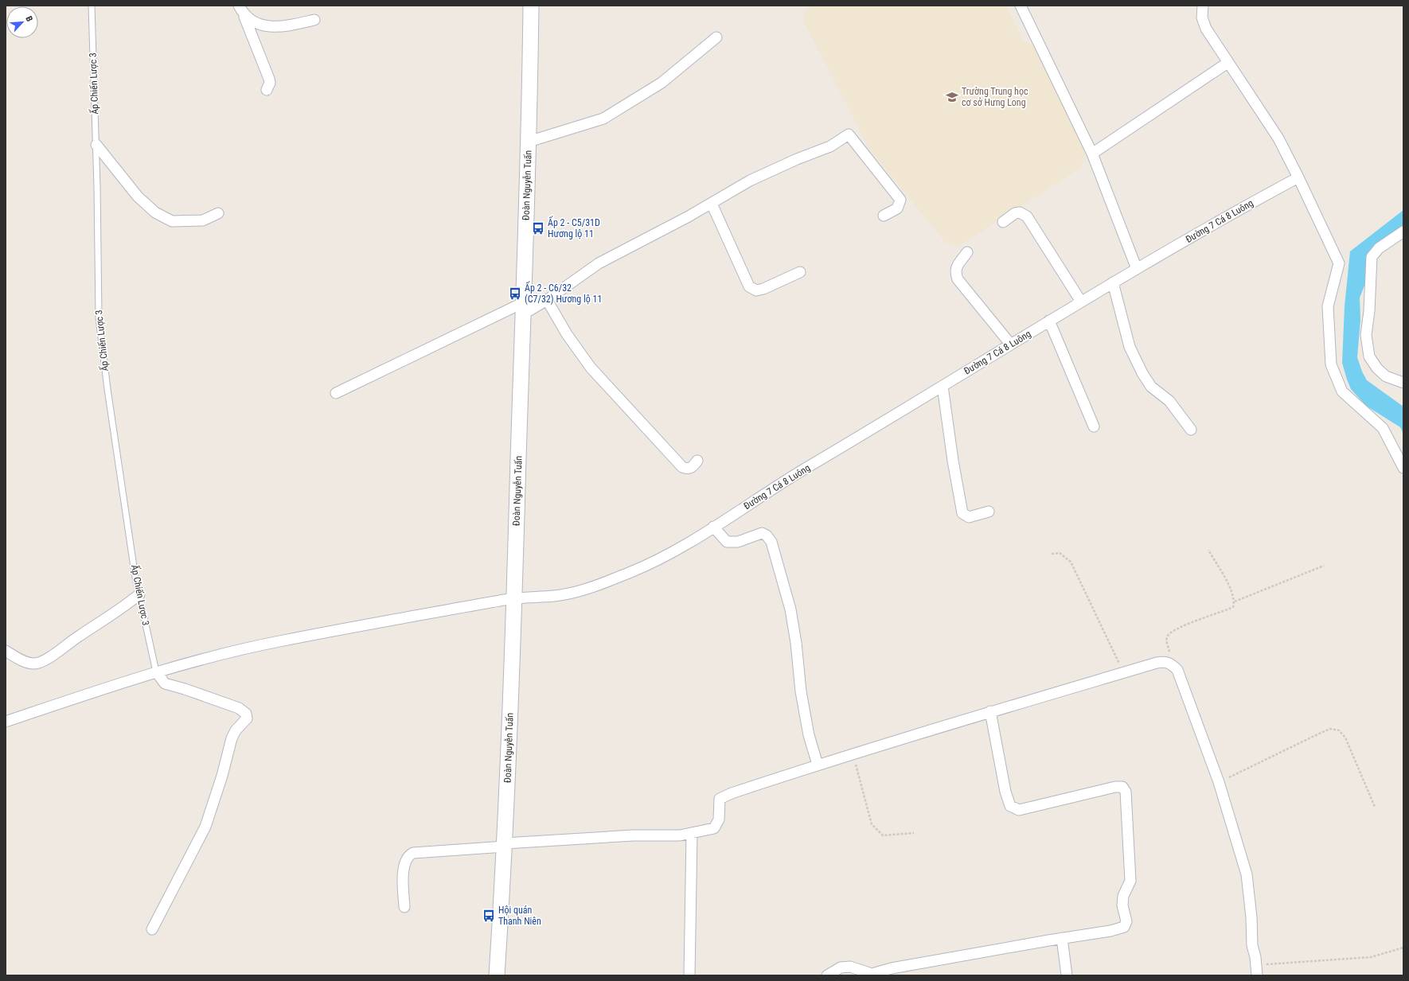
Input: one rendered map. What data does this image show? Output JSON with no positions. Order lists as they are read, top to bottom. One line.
{"streets":{"main road":["Đoàn Nguyễn Tuấn"],"street":["Đường 7 Cá 8 Luông"],"lane":["Ấp Chiến Lược 3"]},"crossings":[["Ấp Chiến Lược 3","Đường 7 Cá 8 Luông"],["Đoàn Nguyễn Tuấn","Đường 7 Cá 8 Luông"]],"places":{"school or university":["Trường Trung học cơ sở Hưng Long"],"bus stop":["Ấp 2 - C5/31D Hương lộ 11","Ấp 2 - C6/32 (C7/32) Hương lộ 11","Hội quán Thanh Niên"]},"north":"top right"}
